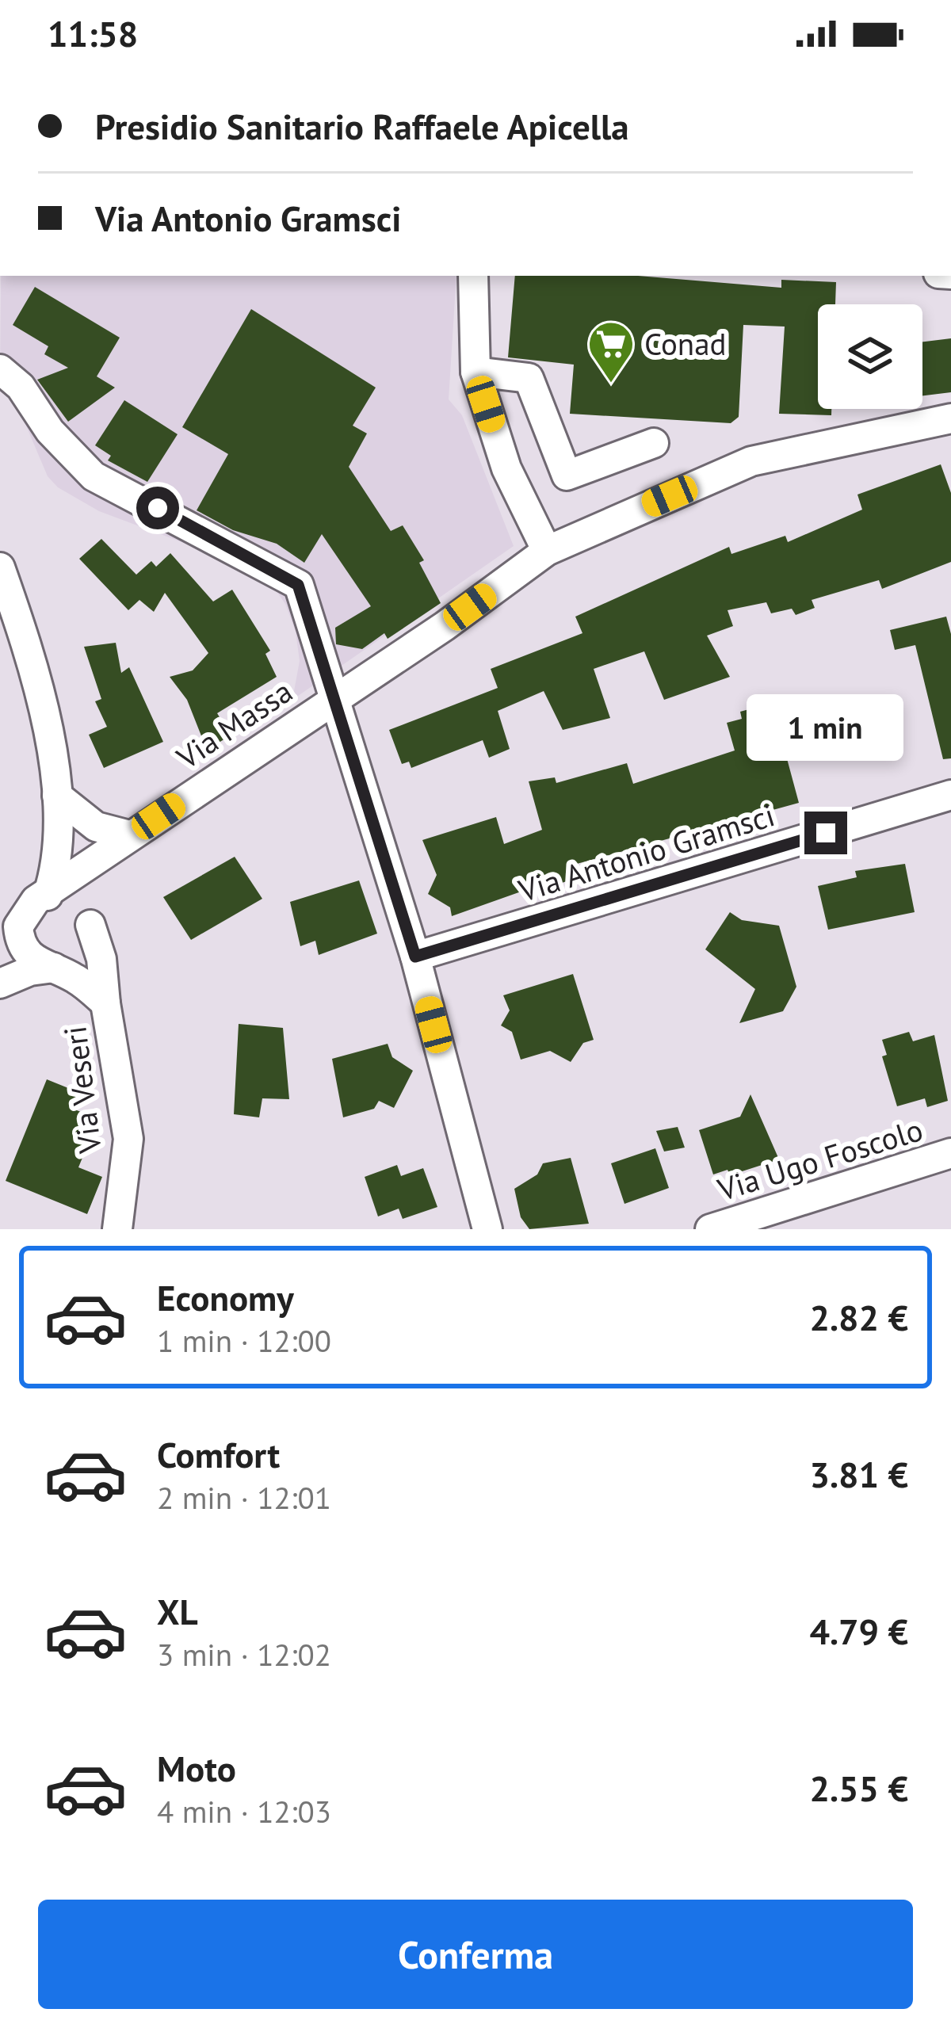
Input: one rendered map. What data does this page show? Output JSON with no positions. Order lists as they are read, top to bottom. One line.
{"streets":{"street":["Via Massa","Via Antonio Gramsci","Via Veseri","Via Ugo Foscolo"]},"crossings":[["Via Massa","Via Veseri"]],"places":{"supermarket":["Conad"]},"page":{"status":"11:58","banner":["Presidio Sanitario Raffaele Apicella","Via Antonio Gramsci"],"bubble":"1 min","list":[{"name":"Economy","note":"1 min · 12:00","value":"2.82 €"},{"name":"Comfort","note":"2 min · 12:01","value":"3.81 €"},{"name":"XL","note":"3 min · 12:02","value":"4.79 €"},{"name":"Moto","note":"4 min · 12:03","value":"2.55 €"}],"buttons":"Conferma"}}
